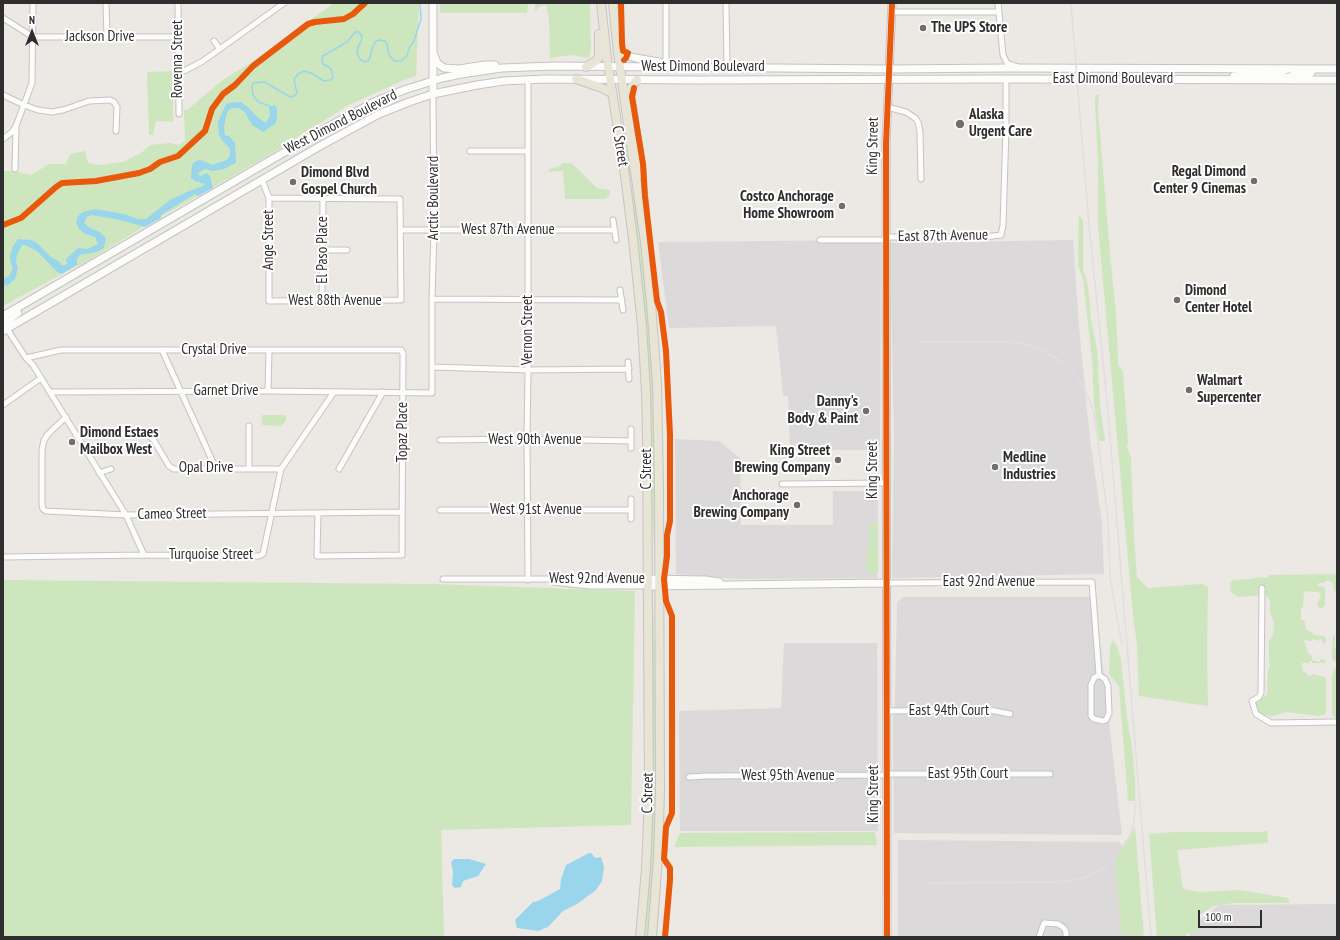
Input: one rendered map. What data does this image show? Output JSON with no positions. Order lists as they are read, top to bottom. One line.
{"streets":{"main road":["West Dimond Boulevard","East Dimond Boulevard","C Street","King Street","Arctic Boulevard","West 92nd Avenue"],"street":["Jackson Drive","Rovenna Street","West 87th Avenue","East 87th Avenue","Ange Street","El Paso Place","West 88th Avenue","Vernon Street","Crystal Drive","Garnet Drive","Topaz Place","West 90th Avenue","Opal Drive","West 91st Avenue","Cameo Street","Turquoise Street","East 92nd Avenue","East 94th Court","East 95th Court","West 95th Avenue"]},"crossings":[["Jackson Drive","Rovenna Street"],["West Dimond Boulevard","East Dimond Boulevard"],["West Dimond Boulevard","C Street"],["West Dimond Boulevard","King Street"],["West Dimond Boulevard","Arctic Boulevard"],["West Dimond Boulevard","Ange Street"],["West Dimond Boulevard","Vernon Street"],["East Dimond Boulevard","King Street"],["East Dimond Boulevard","East 87th Avenue"],["C Street","West 92nd Avenue"],["King Street","East 87th Avenue"],["King Street","West 92nd Avenue"],["King Street","East 92nd Avenue"],["King Street","East 94th Court"],["King Street","East 95th Court"],["King Street","West 95th Avenue"],["Arctic Boulevard","West 87th Avenue"],["Arctic Boulevard","Garnet Drive"],["West 87th Avenue","West 88th Avenue"],["West 87th Avenue","Vernon Street"],["Ange Street","West 88th Avenue"],["El Paso Place","West 88th Avenue"],["Vernon Street","West 90th Avenue"],["Vernon Street","West 91st Avenue"],["Vernon Street","West 92nd Avenue"],["Crystal Drive","Topaz Place"],["Garnet Drive","Topaz Place"],["Garnet Drive","Turquoise Street"],["Topaz Place","Cameo Street"],["Opal Drive","Turquoise Street"],["Cameo Street","Turquoise Street"],["West 92nd Avenue","East 92nd Avenue"],["East 95th Court","West 95th Avenue"]],"places":["The UPS Store","Alaska Urgent Care","Regal Dimond Center 9 Cinemas","Dimond Blvd Gospel Church","Costco Anchorage Home Showroom","Dimond Center Hotel","Walmart Supercenter","Danny's Body & Paint","Dimond Estaes Mailbox West","King Street Brewing Company","Medline Industries","Anchorage Brewing Company"],"scale_bar":"100 m","north":"top"}
